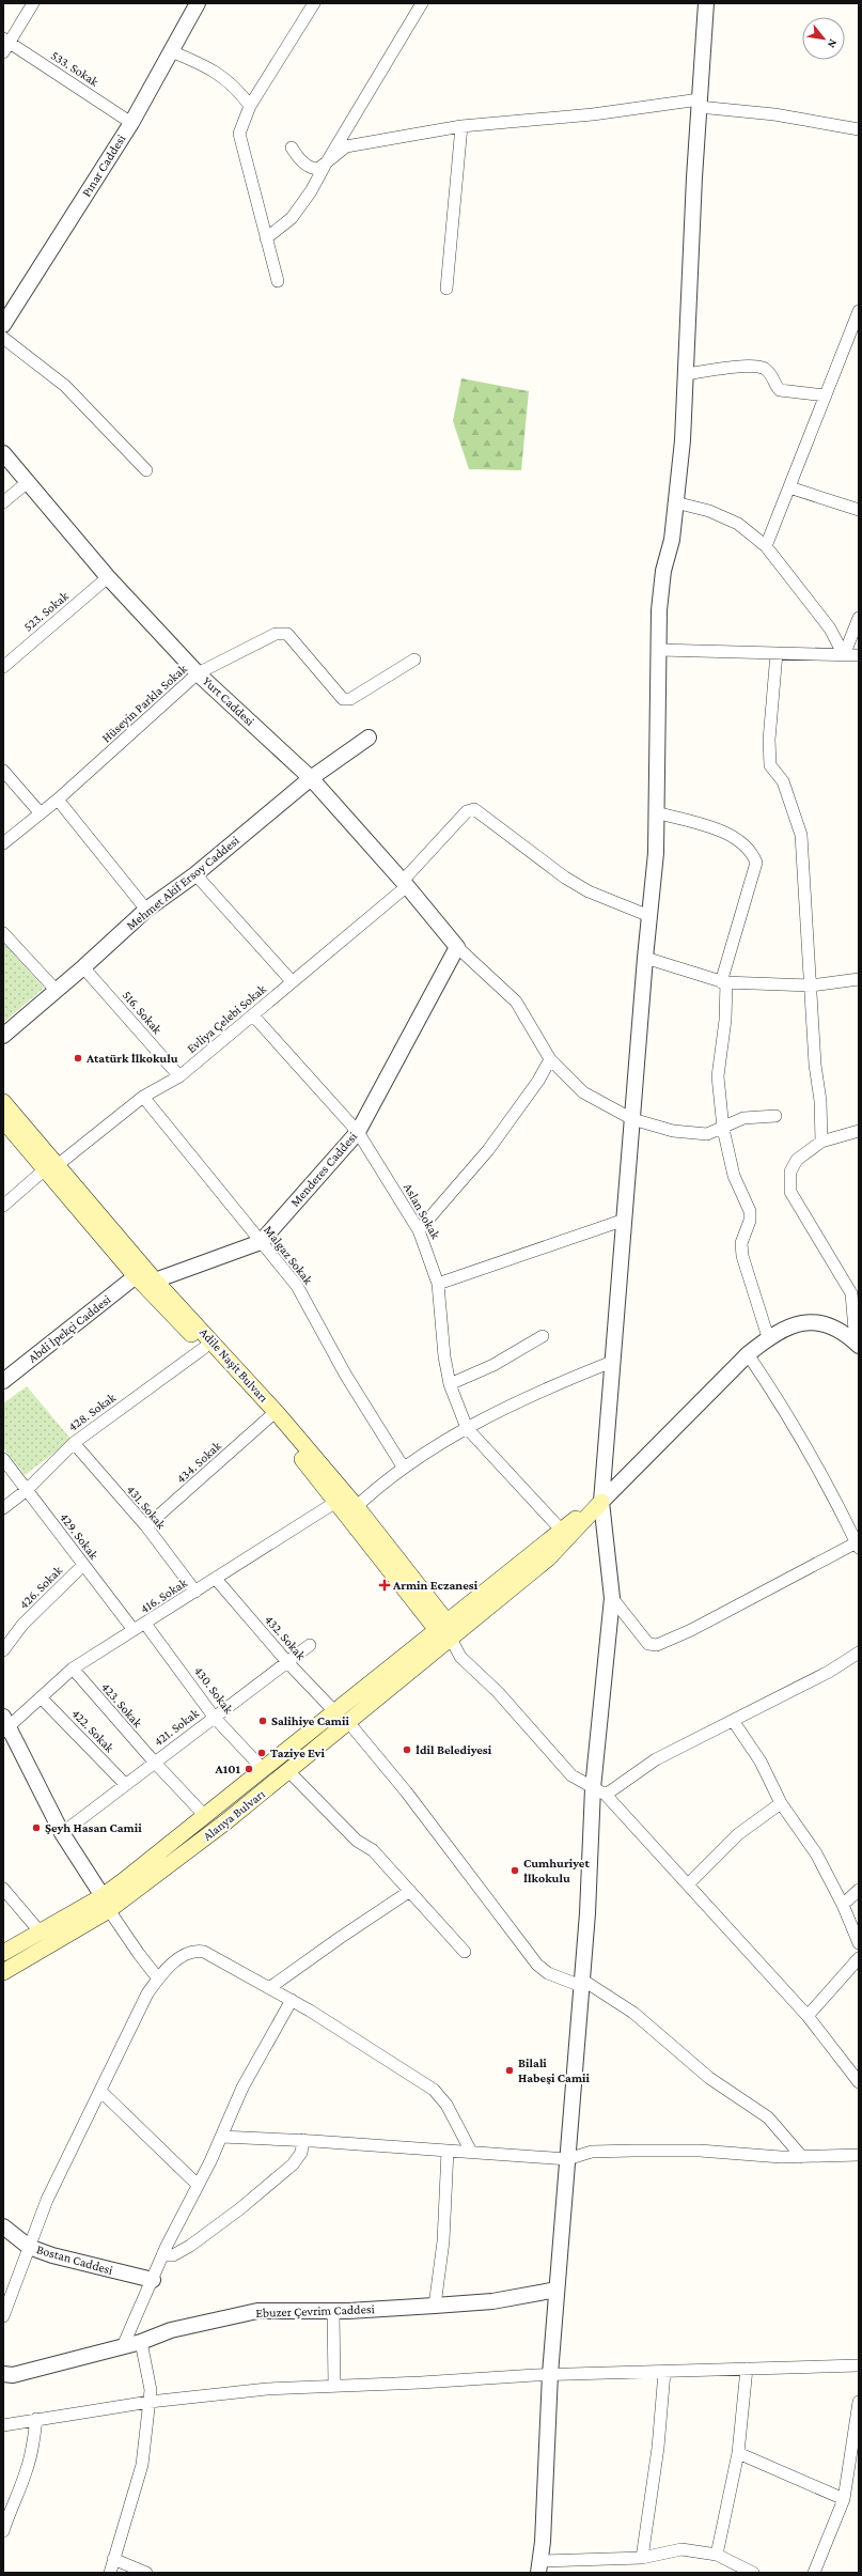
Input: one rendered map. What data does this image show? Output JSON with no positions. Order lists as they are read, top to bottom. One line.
{"streets":{"main road":["Adile Naşit Bulvarı","Alanya Bulvarı"],"street":["533. Sokak","Pınar Caddesi","523. Sokak","Yurt Caddesi","Hüseyin Parkla Sokak","Mehmet Akif Ersoy Caddesi","516. Sokak","Evliya Çelebi Sokak","Menderes Caddesi","Aslan Sokak","Malgaz Sokak","Abdi İpekçi Caddesi","428. Sokak","434. Sokak","431. Sokak","429. Sokak","426. Sokak","416. Sokak","432. Sokak","430. Sokak","423. Sokak","421. Sokak","422. Sokak","Bostan Caddesi","Ebuzer Çevrim Caddesi"]},"crossings":[["533. Sokak","Pınar Caddesi"],["523. Sokak","Yurt Caddesi"],["Yurt Caddesi","Hüseyin Parkla Sokak"],["Yurt Caddesi","Mehmet Akif Ersoy Caddesi"],["Yurt Caddesi","Evliya Çelebi Sokak"],["Yurt Caddesi","Menderes Caddesi"],["Mehmet Akif Ersoy Caddesi","516. Sokak"],["516. Sokak","Evliya Çelebi Sokak"],["Evliya Çelebi Sokak","Aslan Sokak"],["Evliya Çelebi Sokak","Malgaz Sokak"],["Evliya Çelebi Sokak","Adile Naşit Bulvarı"],["Menderes Caddesi","Aslan Sokak"],["Menderes Caddesi","Malgaz Sokak"],["Menderes Caddesi","Adile Naşit Bulvarı"],["Aslan Sokak","416. Sokak"],["Aslan Sokak","Alanya Bulvarı"],["Malgaz Sokak","416. Sokak"],["Abdi İpekçi Caddesi","Adile Naşit Bulvarı"],["Adile Naşit Bulvarı","428. Sokak"],["Adile Naşit Bulvarı","434. Sokak"],["Adile Naşit Bulvarı","416. Sokak"],["Adile Naşit Bulvarı","Alanya Bulvarı"],["428. Sokak","431. Sokak"],["428. Sokak","429. Sokak"],["434. Sokak","431. Sokak"],["431. Sokak","416. Sokak"],["429. Sokak","426. Sokak"],["429. Sokak","416. Sokak"],["416. Sokak","432. Sokak"],["416. Sokak","430. Sokak"],["416. Sokak","423. Sokak"],["416. Sokak","422. Sokak"],["432. Sokak","421. Sokak"],["432. Sokak","Alanya Bulvarı"],["430. Sokak","421. Sokak"],["430. Sokak","Alanya Bulvarı"],["423. Sokak","421. Sokak"],["423. Sokak","Alanya Bulvarı"],["421. Sokak","422. Sokak"]],"places":{"other":["Atatürk İlkokulu","Salihiye Camii","İdil Belediyesi","Taziye Evi","A101","Şeyh Hasan Camii","Cumhuriyet İlkokulu","Bilali Habeşi Camii"],"health":["Armin Eczanesi"]},"north":"bottom right"}
